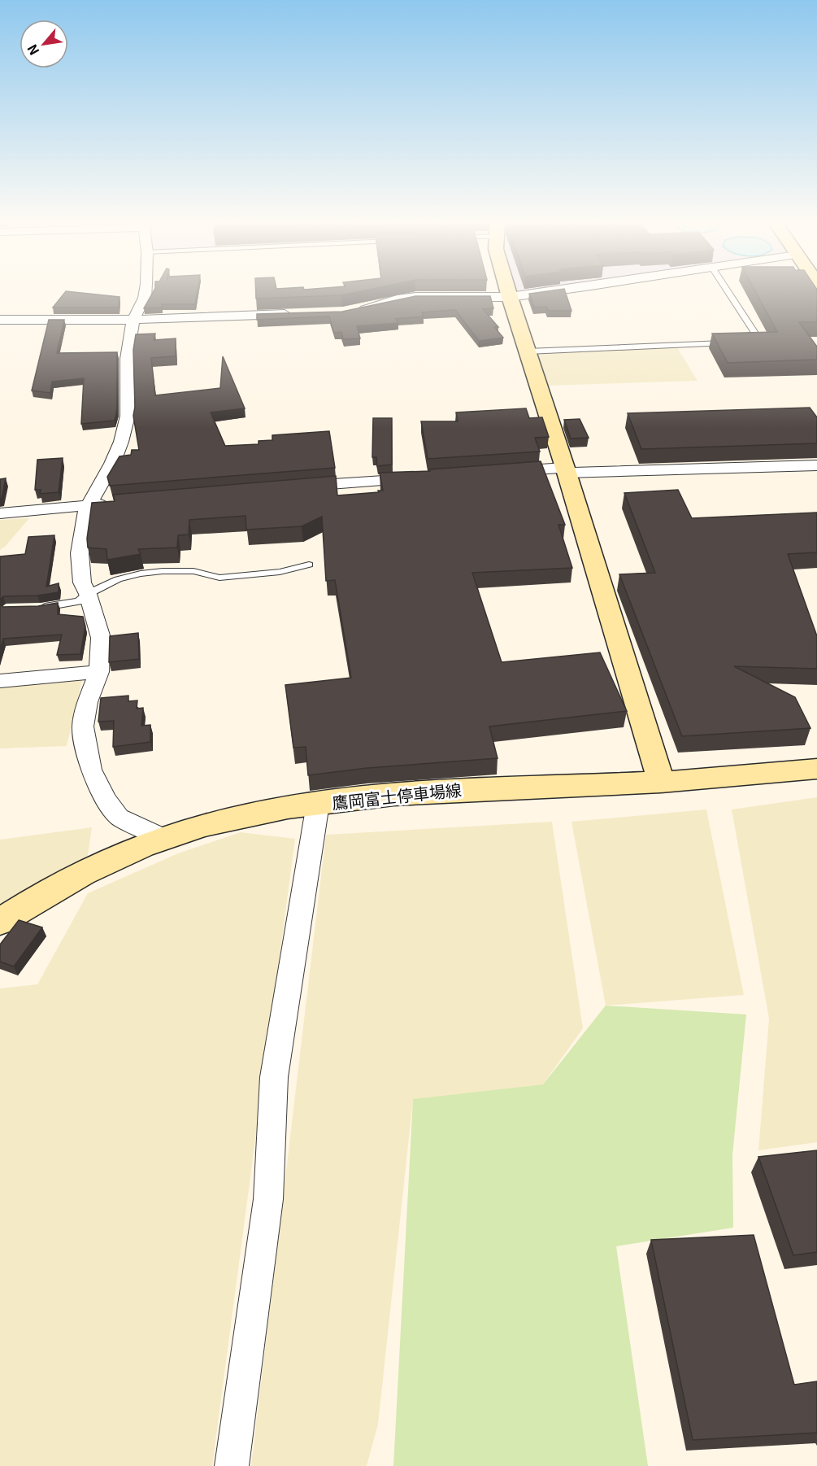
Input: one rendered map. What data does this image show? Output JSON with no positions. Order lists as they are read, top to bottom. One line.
{"streets":{"street":["鷹岡富士停車場線"]},"north":"bottom left"}
